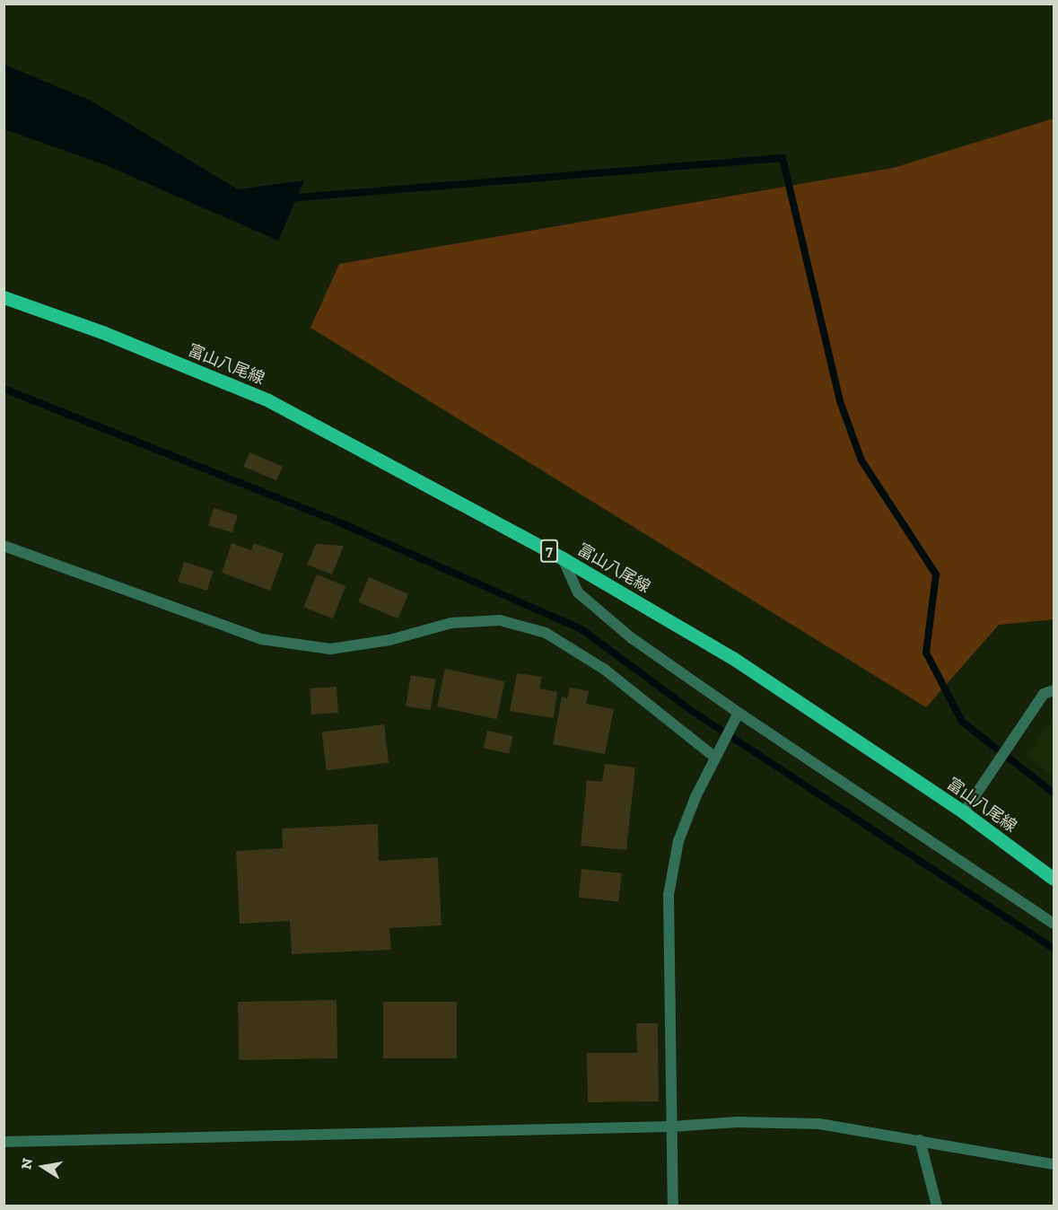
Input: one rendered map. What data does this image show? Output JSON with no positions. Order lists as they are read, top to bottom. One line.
{"streets":{"main road":["富山八尾線","7"]},"north":"left"}
